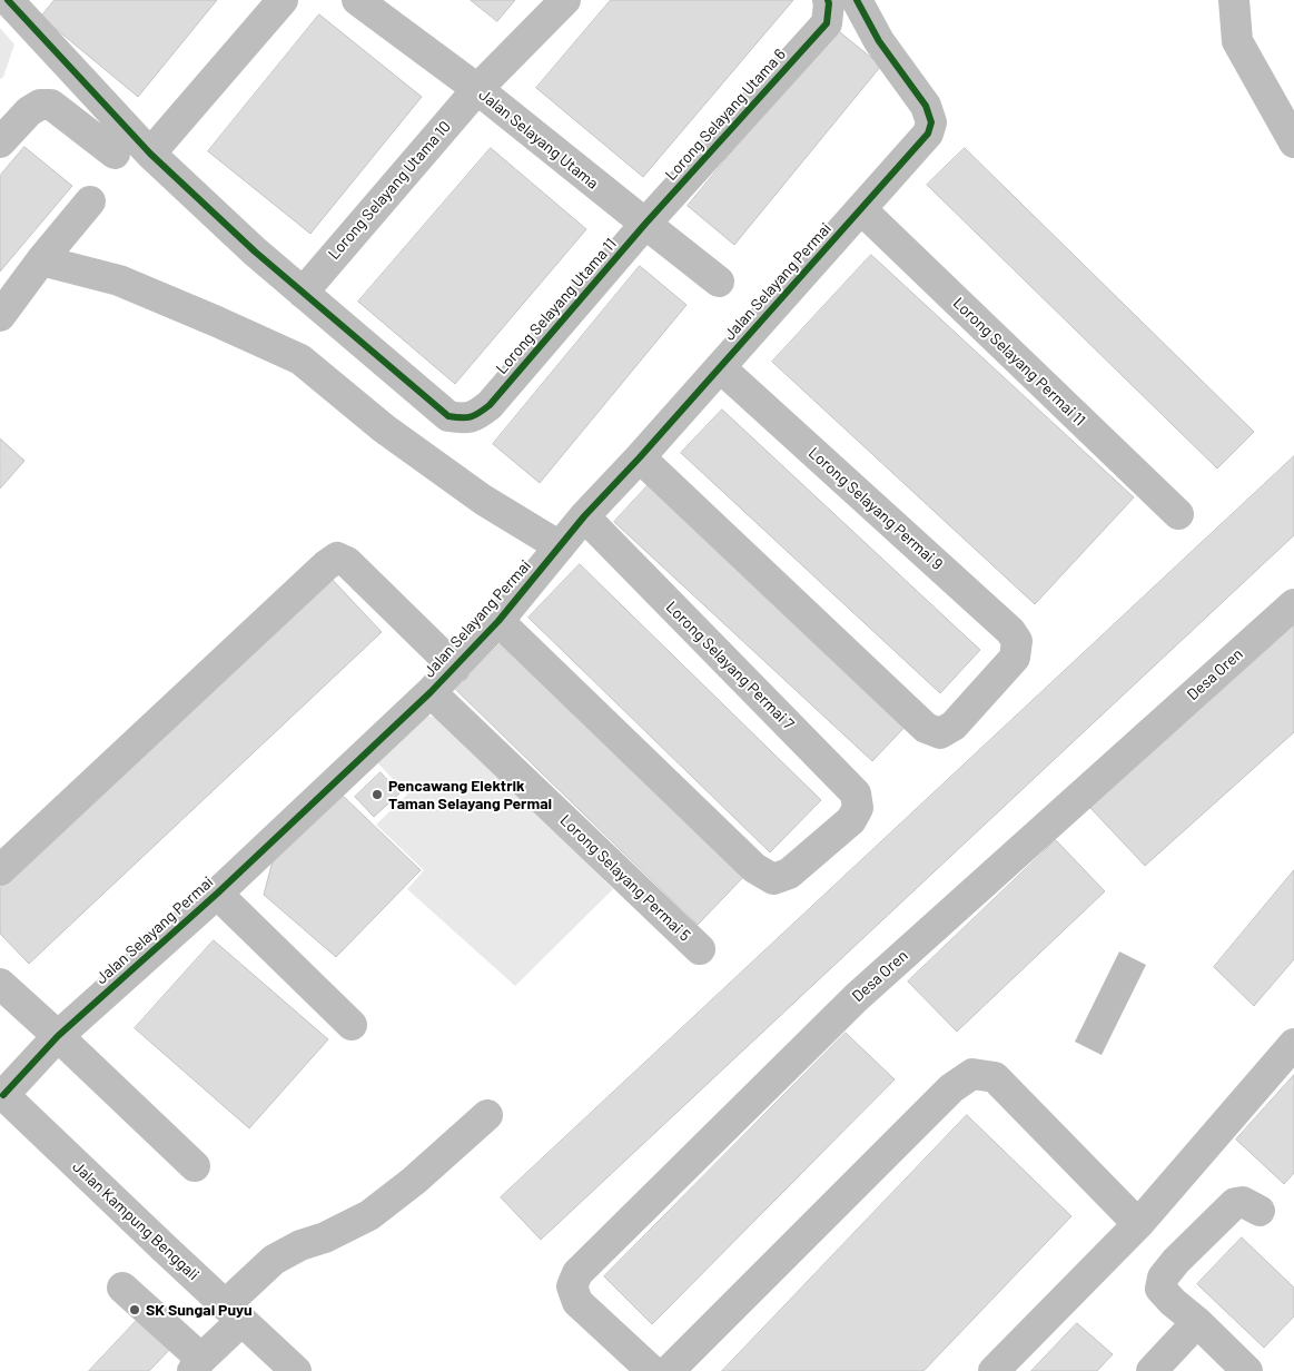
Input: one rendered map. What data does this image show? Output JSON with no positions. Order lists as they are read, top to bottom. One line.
{"streets":{"street":["Lorong Selayang Utama 6","Jalan Selayang Utama","Lorong Selayang Utama 10","Jalan Selayang Permai","Lorong Selayang Utama 11","Lorong Selayang Permai 11","Lorong Selayang Permai 9","Lorong Selayang Permai 7","Desa Oren","Lorong Selayang Permai 5","Jalan Kampung Benggali"]},"crossings":[["Lorong Selayang Utama 6","Jalan Selayang Utama"],["Lorong Selayang Utama 6","Lorong Selayang Utama 11"],["Jalan Selayang Utama","Lorong Selayang Utama 10"],["Jalan Selayang Utama","Lorong Selayang Utama 11"],["Lorong Selayang Utama 10","Lorong Selayang Utama 11"],["Jalan Selayang Permai","Lorong Selayang Permai 11"],["Jalan Selayang Permai","Lorong Selayang Permai 9"],["Jalan Selayang Permai","Lorong Selayang Permai 7"],["Jalan Selayang Permai","Lorong Selayang Permai 5"],["Jalan Selayang Permai","Jalan Kampung Benggali"]],"places":["Pencawang Elektrik Taman Selayang Permai","SK Sungai Puyu"]}
